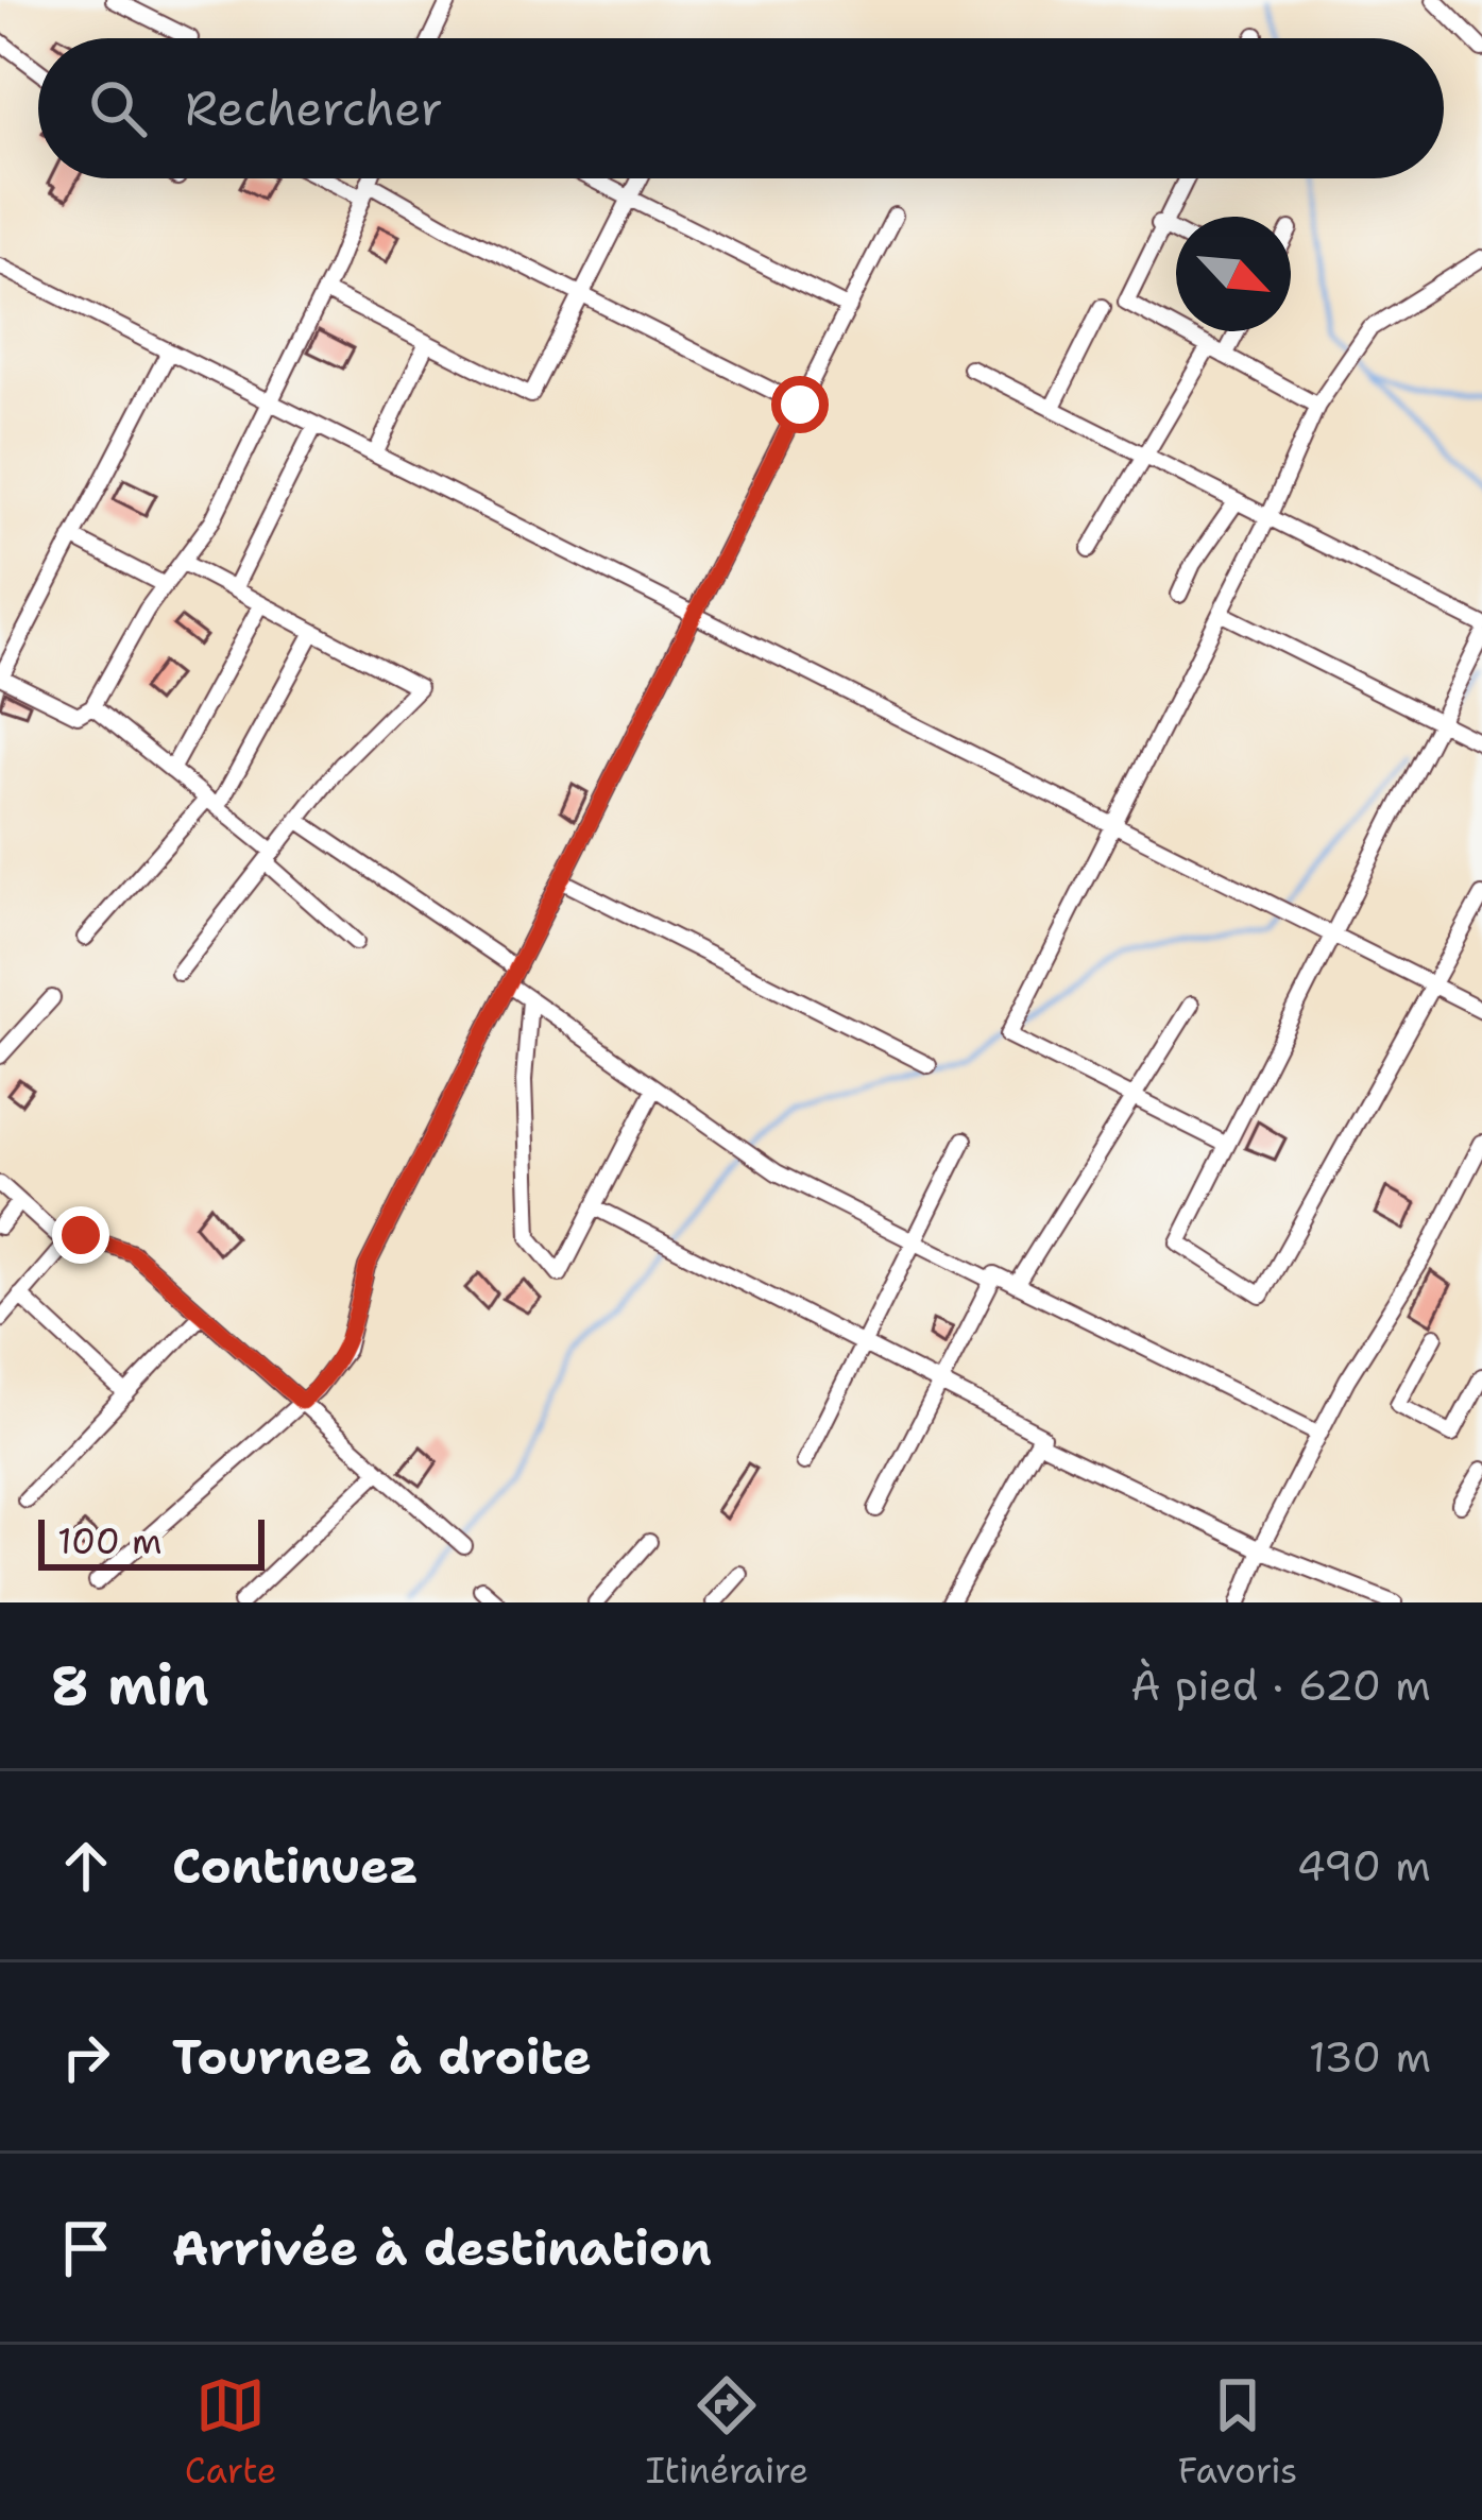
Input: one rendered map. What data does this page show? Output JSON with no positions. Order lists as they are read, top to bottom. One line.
{"scale_bar":"100 m","north":"bottom right","page":{"search":"Rechercher","scale":"100 m","heading":["8 min","À pied · 620 m"],"list":[["Continuez","490 m"],["Tournez à droite","130 m"],"Arrivée à destination"],"nav":["Carte","Itinéraire","Favoris"]}}
